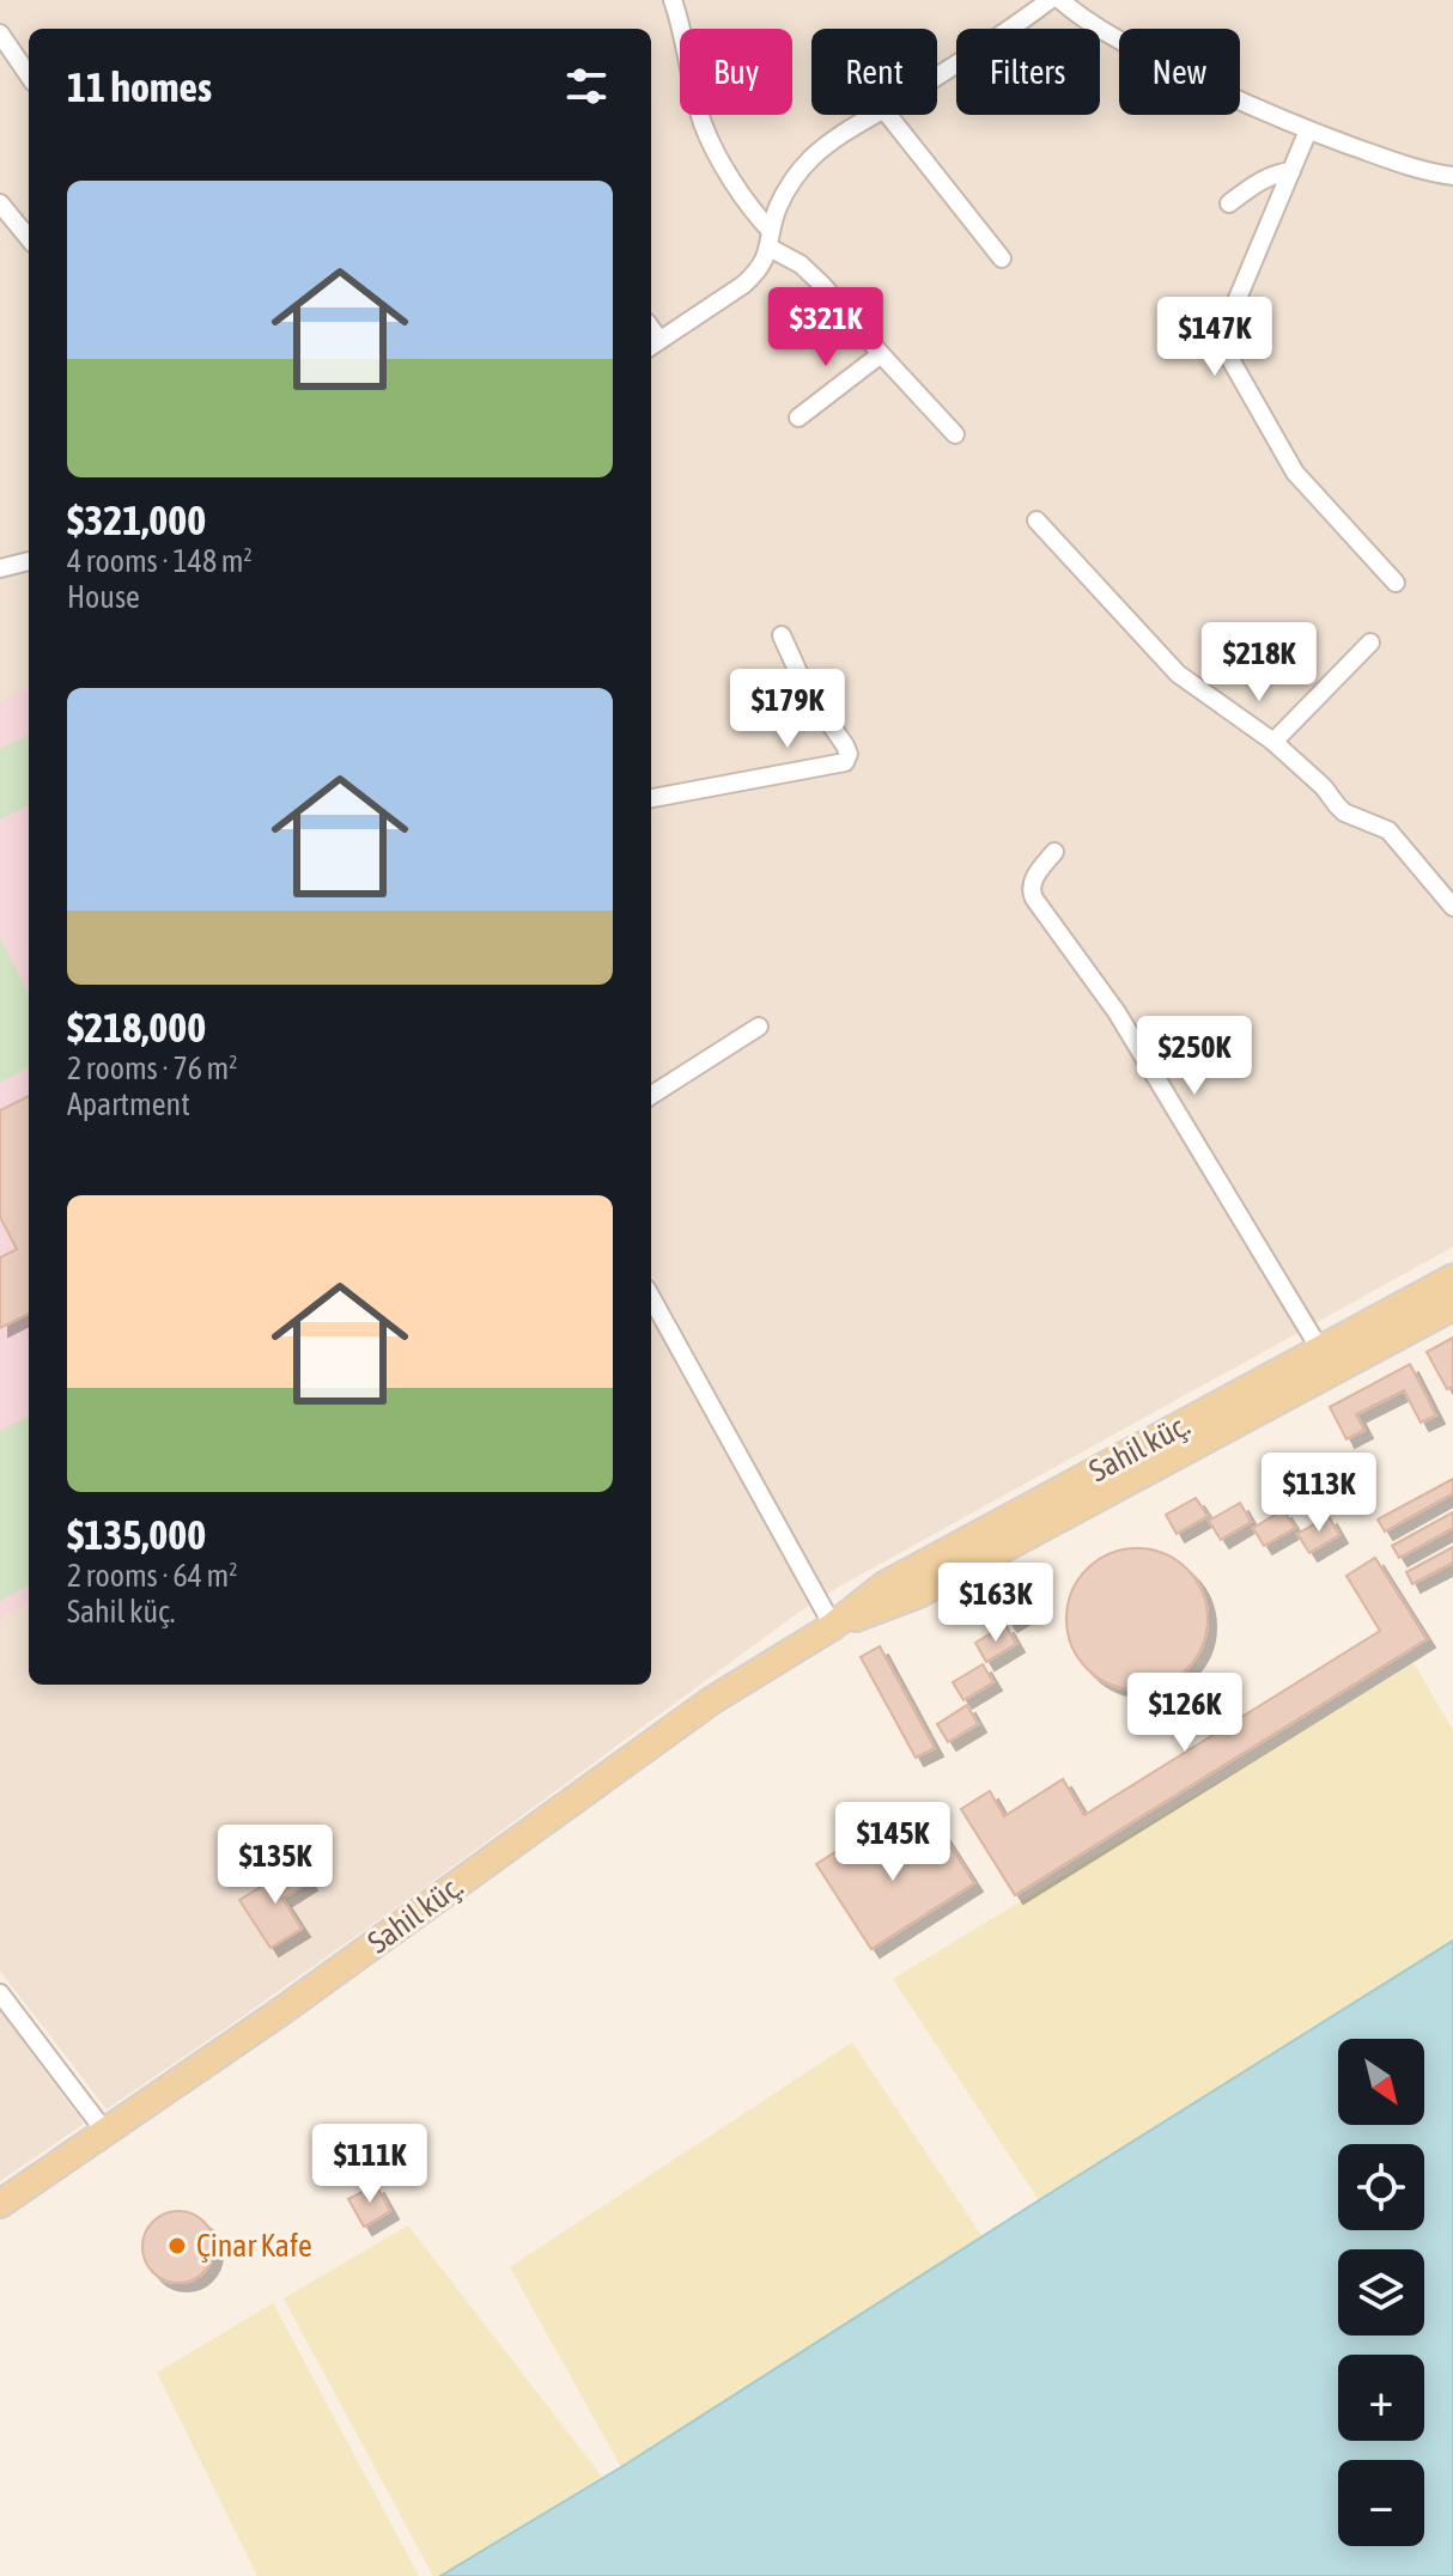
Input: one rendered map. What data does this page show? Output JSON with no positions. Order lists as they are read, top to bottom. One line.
{"streets":{"main road":["Sahil küç."]},"places":["Çinar Kafe"],"north":"bottom right","page":{"chip":["Buy","Rent","Filters","New"],"heading":"11 homes","list":[{"name":"$321,000","note":"4 rooms · 148 m² · House"},{"name":"$218,000","note":"2 rooms · 76 m² · Apartment"},{"name":"$135,000","note":"2 rooms · 64 m² · Sahil küç."}],"price":["$321K","$147K","$218K","$179K","$250K","$113K","$163K","$126K","$145K","$135K","$111K"],"map_buttons":["+","−"]}}
